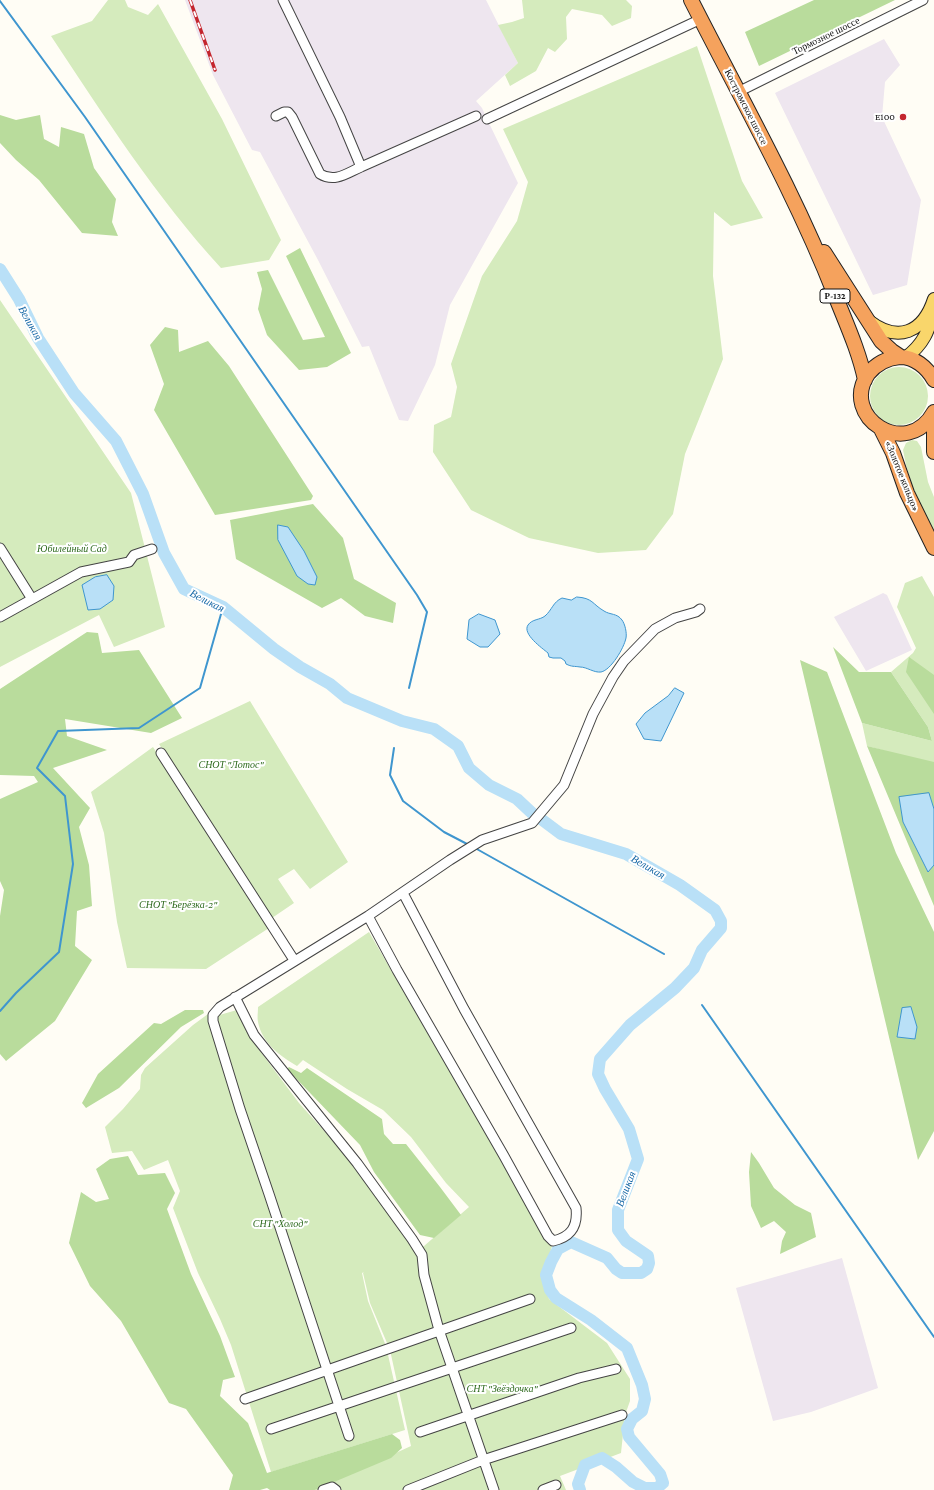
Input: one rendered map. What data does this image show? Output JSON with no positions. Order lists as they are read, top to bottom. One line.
{"streets":{"highway":["Костромское шоссе","Р-132","«Золотое кольцо»"],"street":["Тормозное шоссе"]},"crossings":[["Тормозное шоссе","Костромское шоссе"],["Костромское шоссе","Р-132"],["Костромское шоссе","«Золотое кольцо»"],["Р-132","«Золотое кольцо»"]],"water":["Великая"],"parks":["Юбилейный Сад","СНОТ \"Лотос\"","СНОТ \"Берёзка-2\"","СНТ \"Холод\"","СНТ \"Звёздочка\""],"places":["E100"]}
